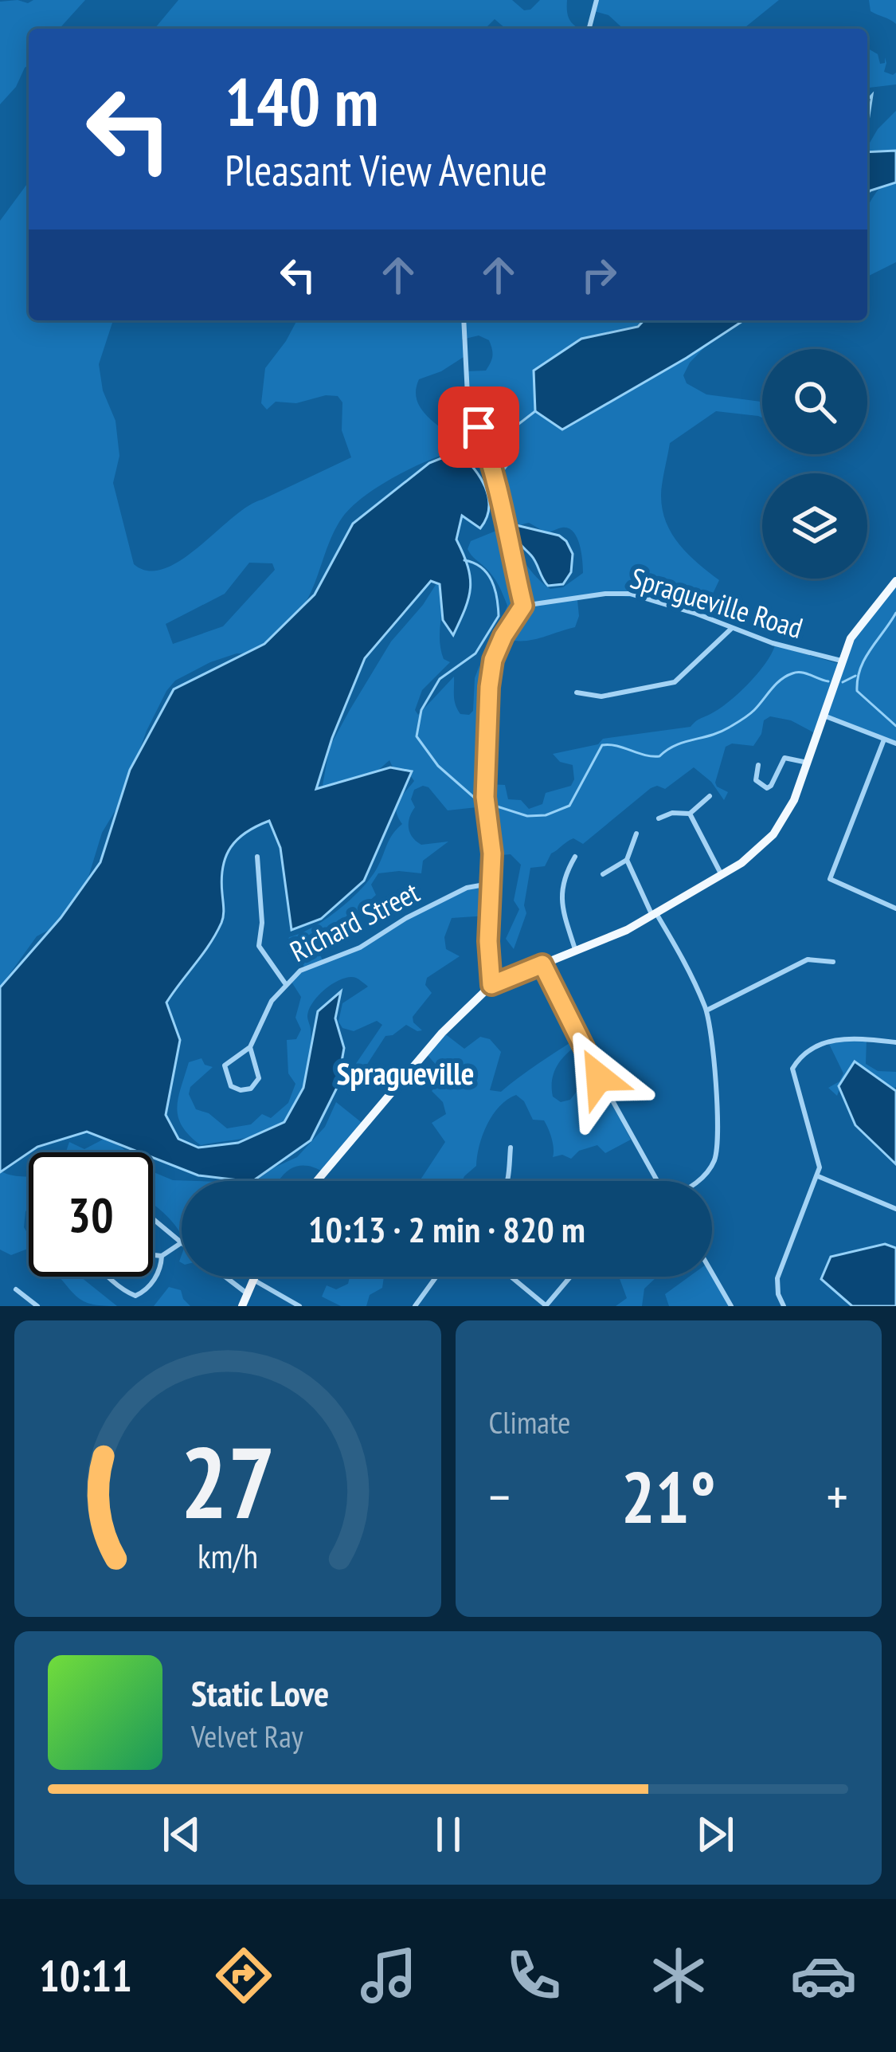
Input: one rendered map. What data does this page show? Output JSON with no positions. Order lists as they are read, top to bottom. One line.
{"streets":{"street":["Spragueville Road","Richard Street"]},"districts":["Spragueville"],"page":{"turn":["140 m","Pleasant View Avenue"],"limit":"30","trip":"10:13 · 2 min · 820 m","tile":"Climate","heat":["−","21°","+"],"song":["Static Love","Velvet Ray"],"tabs":"10:11","gauge":["27","km/h"]}}
